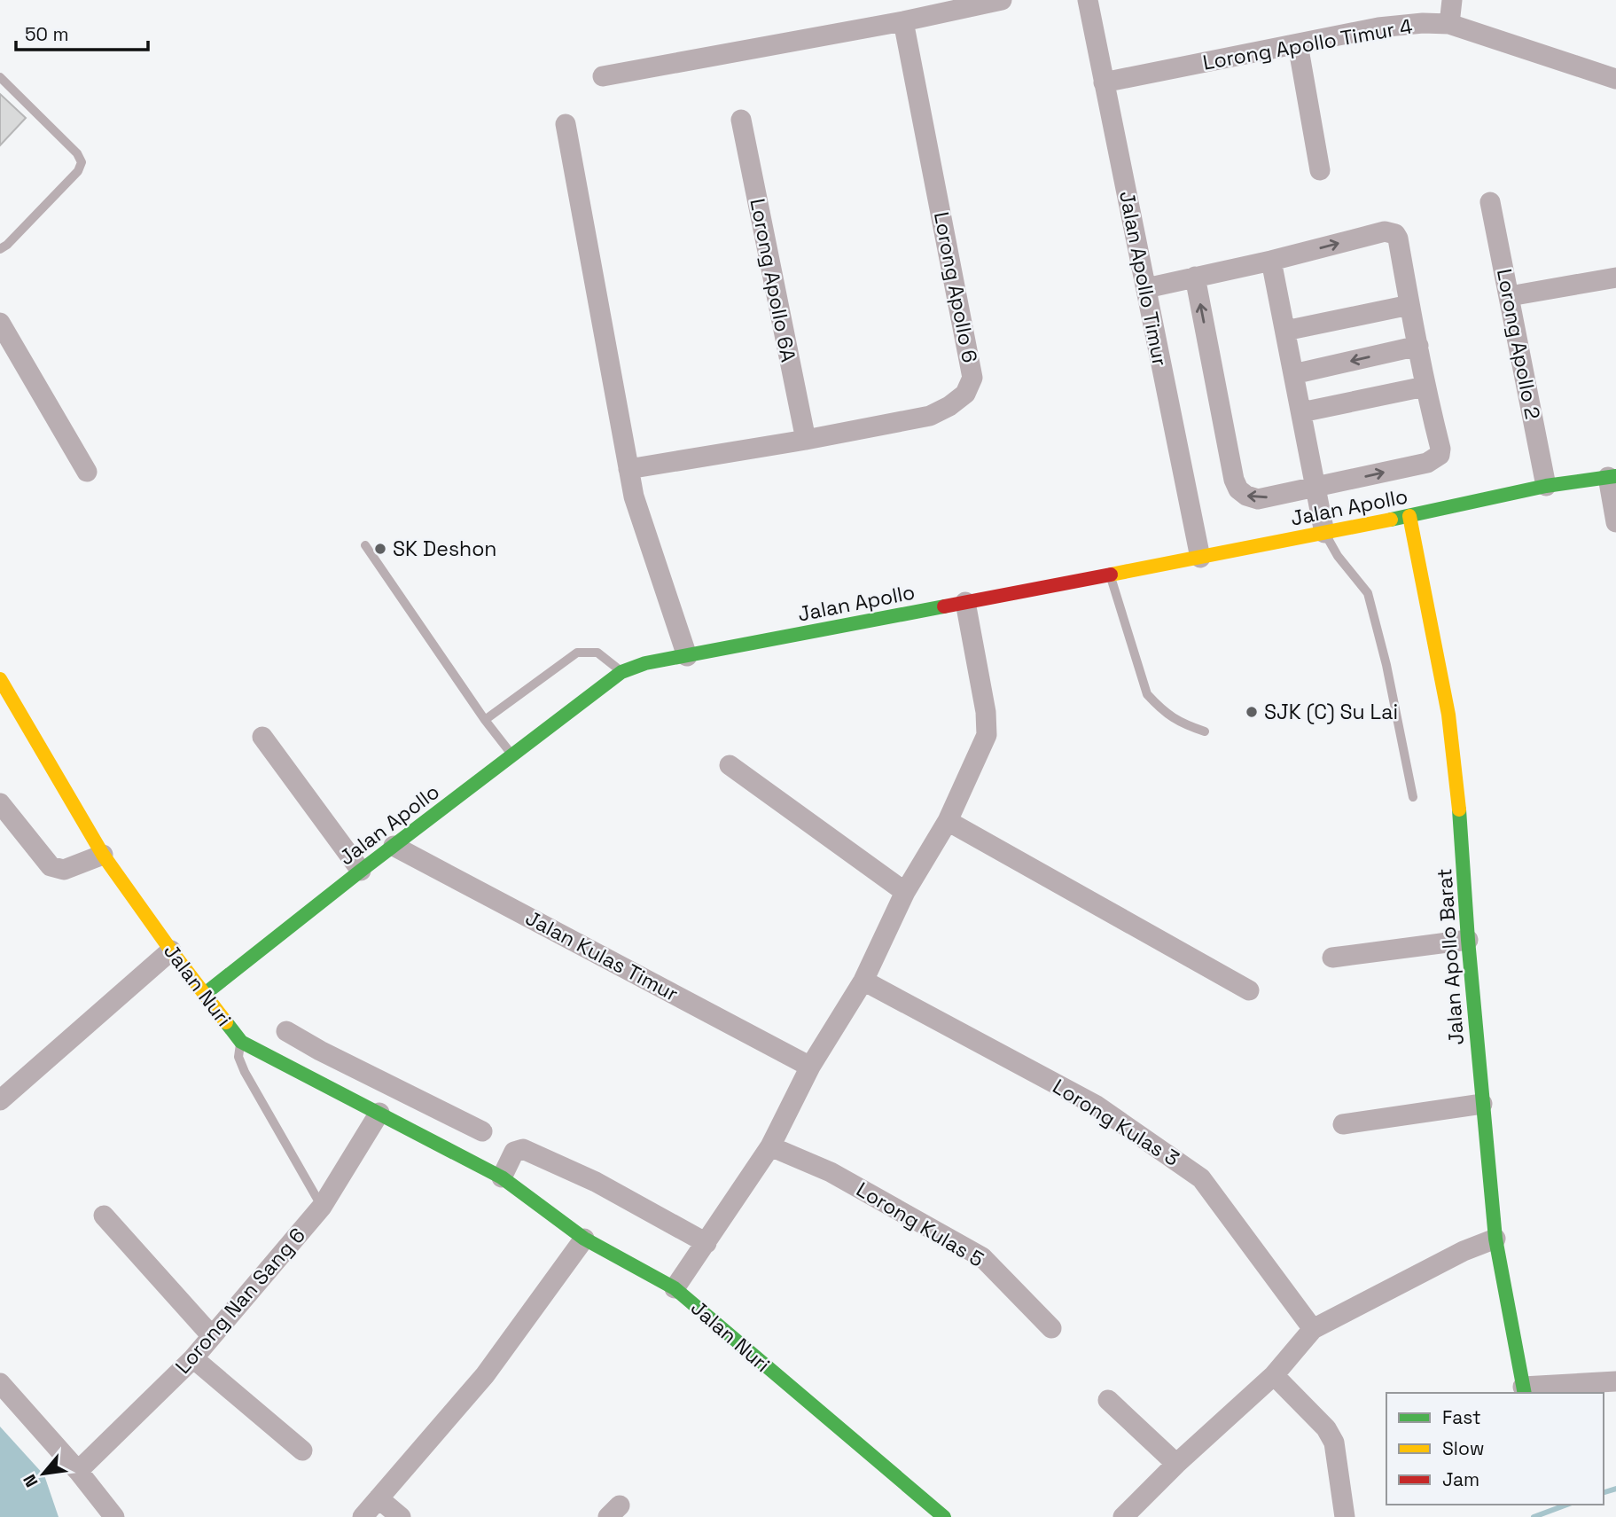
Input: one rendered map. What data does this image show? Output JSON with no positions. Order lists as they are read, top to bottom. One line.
{"streets":{"street":["Lorong Apollo Timur 4","Jalan Apollo Timur","Lorong Apollo 6A","Lorong Apollo 6","Lorong Apollo 2","Jalan Apollo","Jalan Kulas Timur","Jalan Apollo Barat","Jalan Nuri","Lorong Kulas 3","Lorong Kulas 5","Lorong Nan Sang 6"]},"crossings":[["Lorong Apollo Timur 4","Jalan Apollo Timur"],["Jalan Apollo Timur","Jalan Apollo"],["Lorong Apollo 6A","Lorong Apollo 6"],["Lorong Apollo 2","Jalan Apollo"],["Jalan Apollo","Jalan Kulas Timur"],["Jalan Apollo","Jalan Apollo Barat"],["Jalan Apollo","Jalan Nuri"],["Jalan Nuri","Lorong Nan Sang 6"]],"places":["SK Deshon","SJK (C) Su Lai"],"legend":["Fast","Slow","Jam"],"scale_bar":"50 m","north":"bottom left"}
